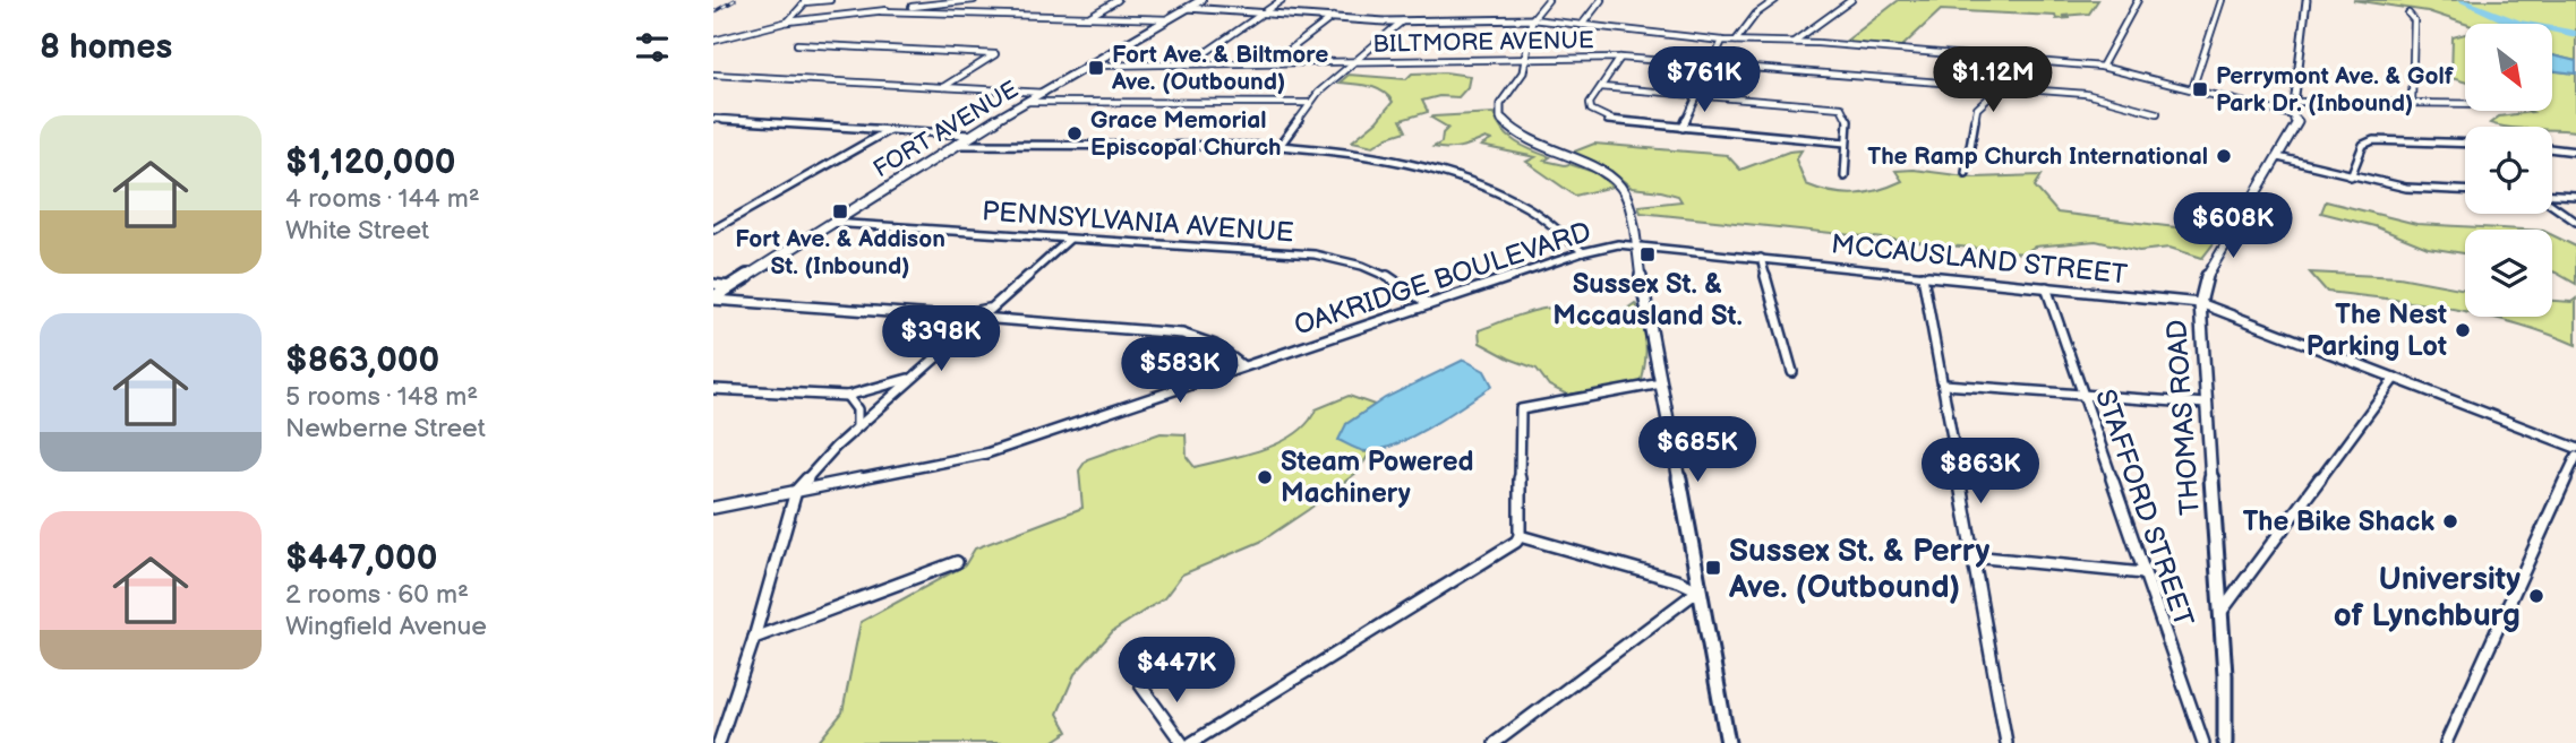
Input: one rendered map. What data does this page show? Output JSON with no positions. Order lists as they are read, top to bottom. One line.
{"streets":{"main road":["FORT AVENUE"],"street":["BILTMORE AVENUE","PENNSYLVANIA AVENUE","MCCAUSLAND STREET","OAKRIDGE BOULEVARD","THOMAS ROAD","STAFFORD STREET"]},"crossings":[["BILTMORE AVENUE","FORT AVENUE"],["FORT AVENUE","PENNSYLVANIA AVENUE"],["PENNSYLVANIA AVENUE","OAKRIDGE BOULEVARD"],["MCCAUSLAND STREET","OAKRIDGE BOULEVARD"],["MCCAUSLAND STREET","THOMAS ROAD"],["MCCAUSLAND STREET","STAFFORD STREET"]],"places":{"transit":["Fort Ave. & Biltmore Ave. (Outbound)","Perrymont Ave. & Golf Park Dr. (Inbound)","Fort Ave. & Addison St. (Inbound)","Sussex St. & Mccausland St.","Sussex St. & Perry Ave. (Outbound)"],"other":["Grace Memorial Episcopal Church","The Ramp Church International","The Nest Parking Lot","Steam Powered Machinery","The Bike Shack","University of Lynchburg"]},"north":"bottom right","page":{"heading":"8 homes","price":["$761K","$1.12M","$608K","$398K","$583K","$685K","$863K","$447K"],"list":[{"name":"$1,120,000","note":"4 rooms · 144 m² · White Street"},{"name":"$863,000","note":"5 rooms · 148 m² · Newberne Street"},{"name":"$447,000","note":"2 rooms · 60 m² · Wingfield Avenue"}]}}
